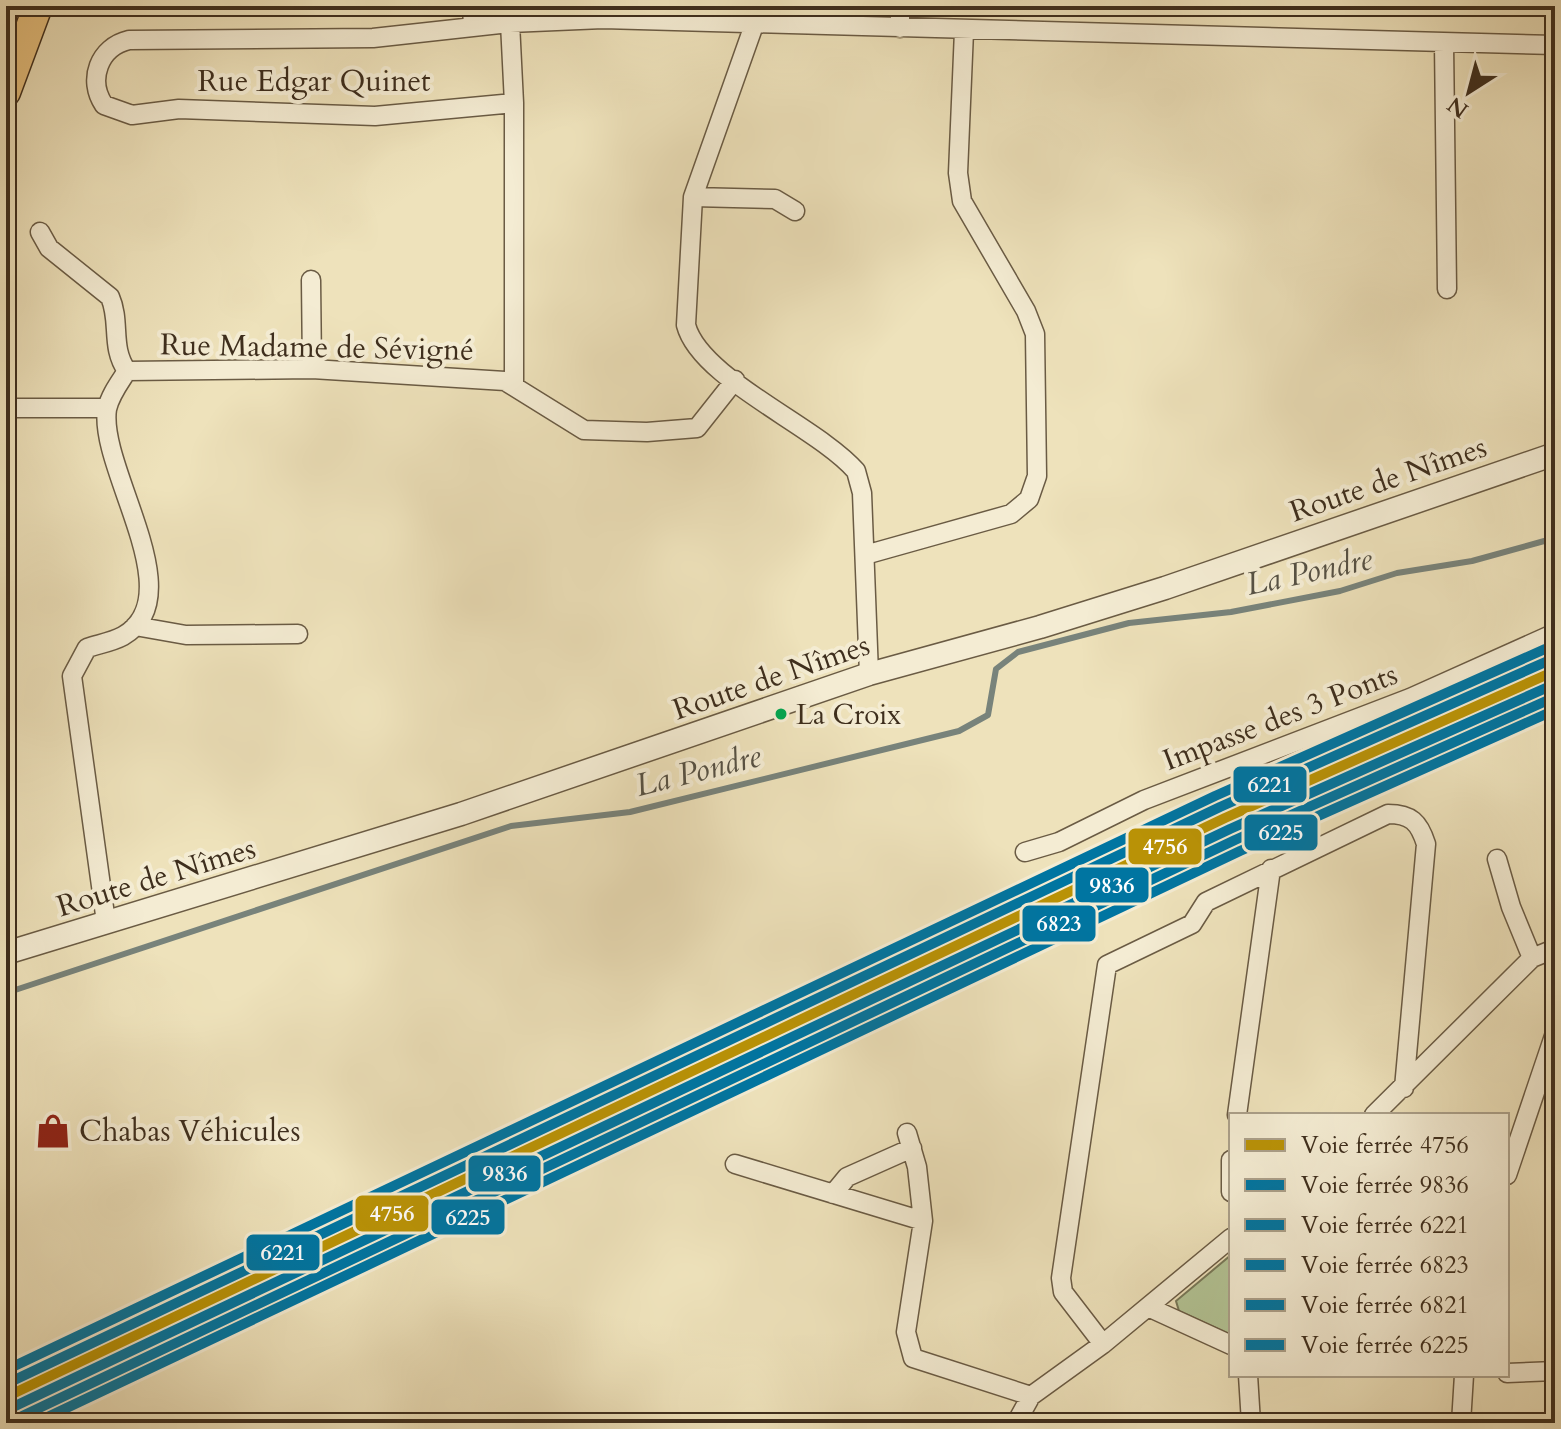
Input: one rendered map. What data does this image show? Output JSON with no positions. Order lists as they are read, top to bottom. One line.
{"streets":{"street":["Rue Edgar Quinet","Rue Madame de Sévigné","Route de Nîmes","Impasse des 3 Ponts"]},"water":["La Pondre"],"places":{"other":["La Croix"],"shop":["Chabas Véhicules"]},"lines":["rail line 6821","rail line 6221","rail line 4756","rail line 9836","rail line 6823","rail line 6225"],"legend":["Voie ferrée 4756","Voie ferrée 9836","Voie ferrée 6221","Voie ferrée 6823","Voie ferrée 6821","Voie ferrée 6225"],"north":"bottom left"}
